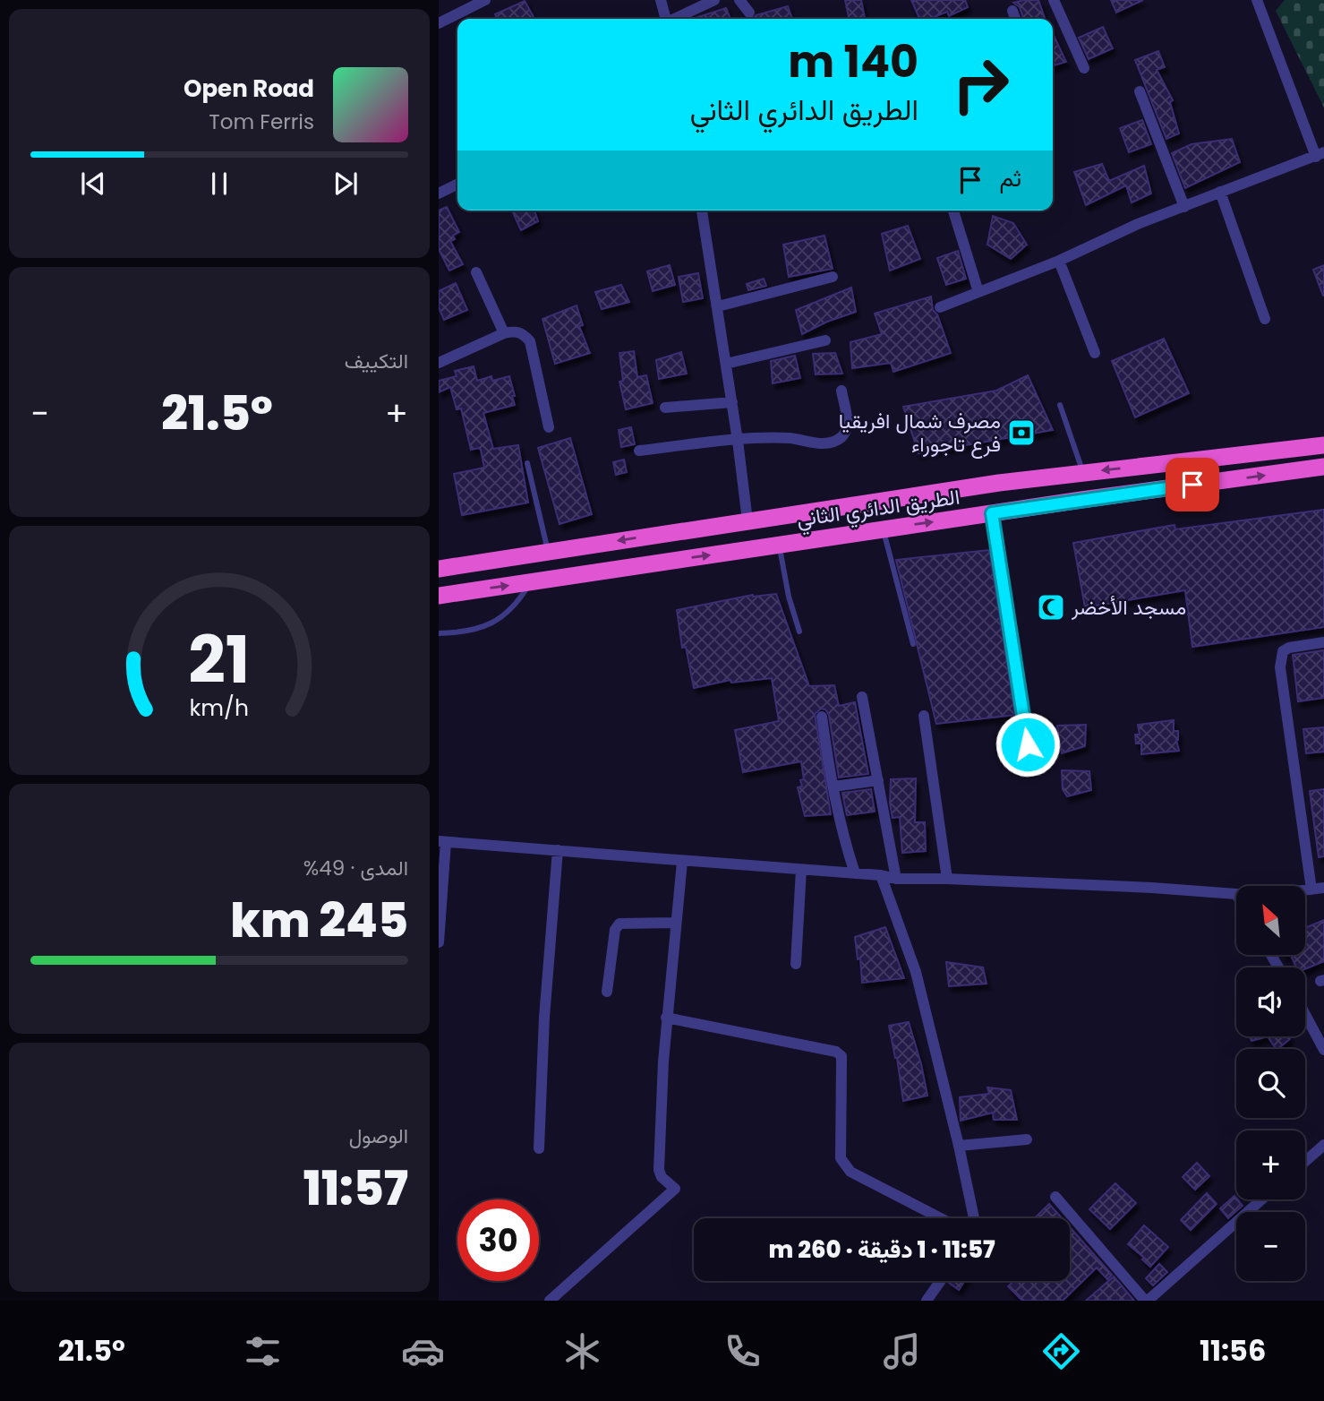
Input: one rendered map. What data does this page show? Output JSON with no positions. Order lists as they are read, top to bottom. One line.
{"streets":{"highway":["الطريق الدائري الثاني"]},"places":{"bank":["مصرف شمال افريقيا فرع تاجوراء"],"mosque":["مسجد الأخضر"]},"north":"top left","page":{"turn":["140 m","الطريق الدائري الثاني"],"song":["Open Road","Tom Ferris"],"then":"ثم","tile":["التكييف",["المدى · 49%","245 km"],["الوصول","11:57"]],"heat":["−","21.5°","+"],"map_buttons":["+","−"],"limit":"30","trip":"11:57 · 1 دقيقة · 260 m","tabs":["11:56","21.5°"],"gauge":["21","km/h"]}}
